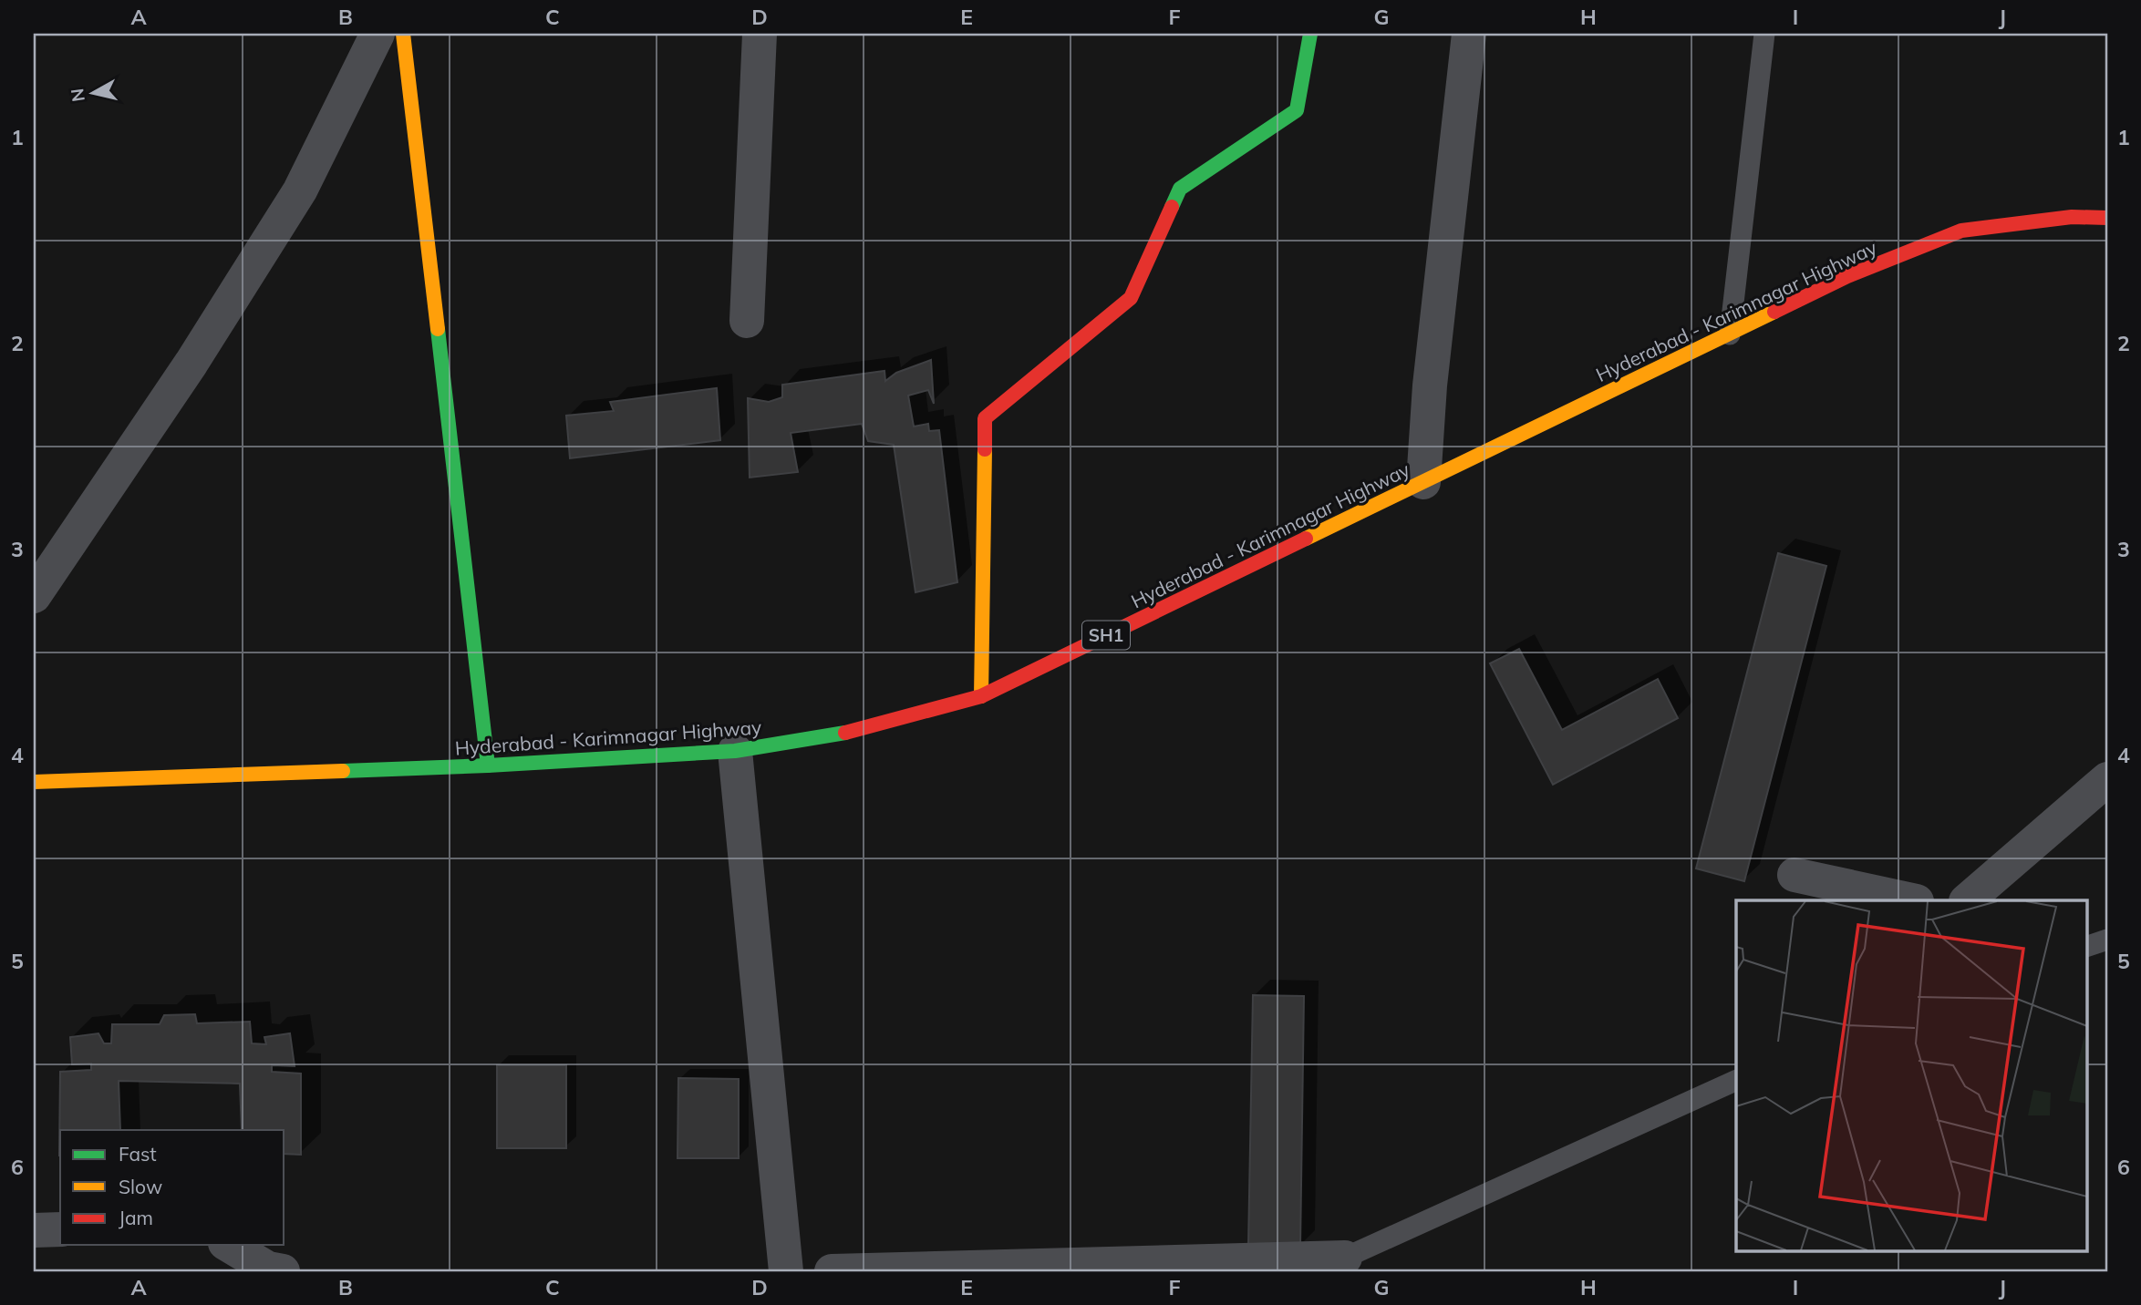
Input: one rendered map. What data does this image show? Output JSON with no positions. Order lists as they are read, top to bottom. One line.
{"streets":{"main road":["Hyderabad - Karimnagar Highway","SH1"]},"legend":["Fast","Slow","Jam"],"north":"left","grid":{"columns":["A","B","C","D","E","F","G","H","I","J"],"rows":["1","2","3","4","5","6"]}}
